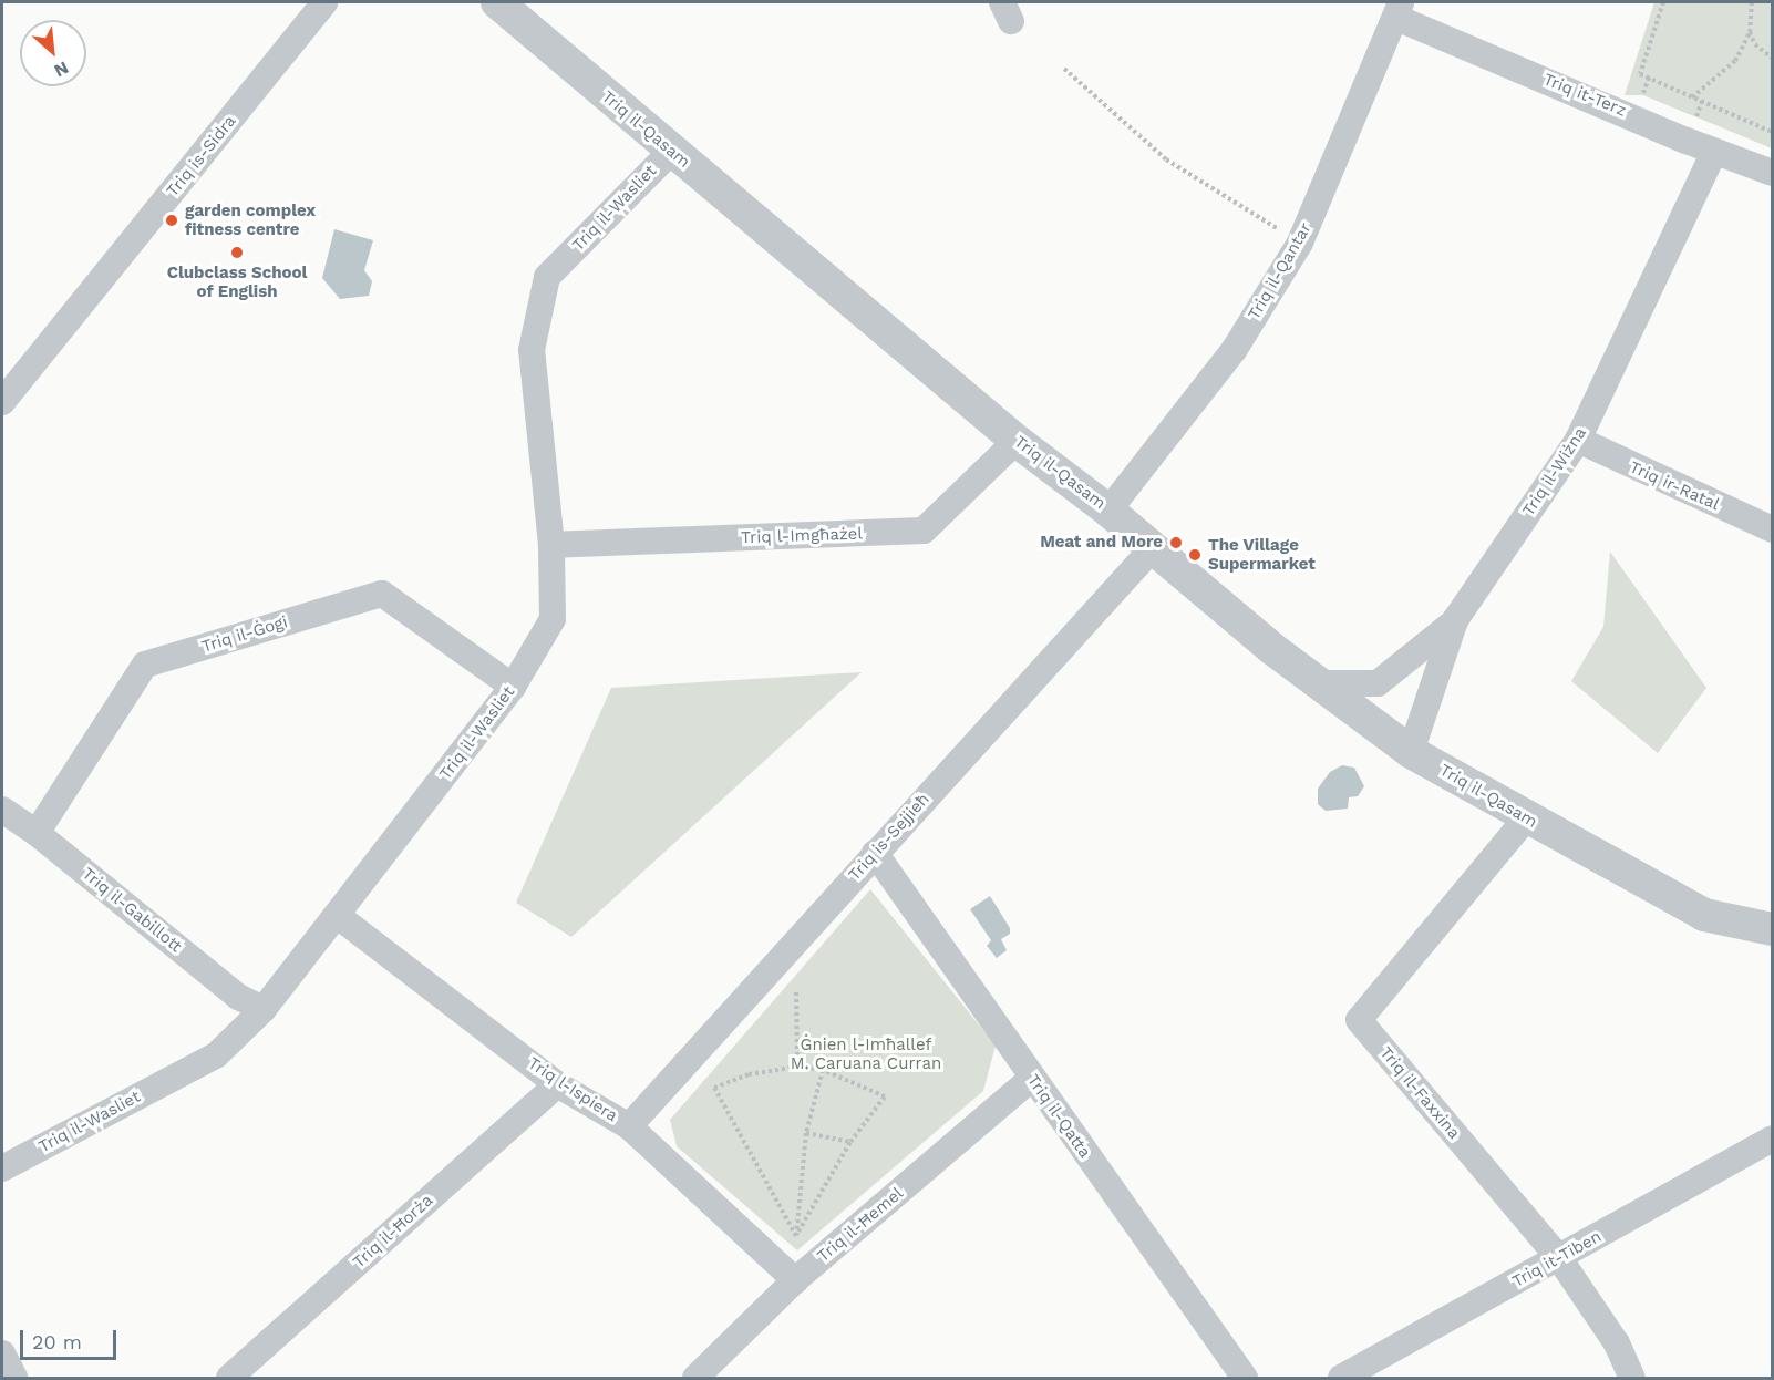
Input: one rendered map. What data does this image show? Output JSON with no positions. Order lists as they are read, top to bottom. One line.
{"streets":{"street":["Triq it-Terz","Triq il-Qasam","Triq is-Sidra","Triq il-Wasliet","Triq il-Qantar","Triq il-Wiżna","Triq ir-Ratal","Triq l-Imgħażel","Triq il-Ġogi","Triq is-Sejjieħ","Triq il-Gabillott","Triq l-Ispiera","Triq il-Faxxina","Triq il-Qatta","Triq il-Ħemel","Triq il-Ħorża","Triq it-Tiben"]},"crossings":[["Triq it-Terz","Triq il-Qantar"],["Triq it-Terz","Triq il-Wiżna"],["Triq il-Qasam","Triq il-Wasliet"],["Triq il-Qasam","Triq il-Qantar"],["Triq il-Qasam","Triq il-Wiżna"],["Triq il-Qasam","Triq l-Imgħażel"],["Triq il-Qasam","Triq is-Sejjieħ"],["Triq il-Qasam","Triq il-Faxxina"],["Triq il-Wasliet","Triq l-Imgħażel"],["Triq il-Wasliet","Triq il-Ġogi"],["Triq il-Wasliet","Triq il-Gabillott"],["Triq il-Wasliet","Triq l-Ispiera"],["Triq il-Wiżna","Triq ir-Ratal"],["Triq il-Ġogi","Triq il-Gabillott"],["Triq is-Sejjieħ","Triq l-Ispiera"],["Triq is-Sejjieħ","Triq il-Qatta"],["Triq l-Ispiera","Triq il-Ħemel"],["Triq l-Ispiera","Triq il-Ħorża"],["Triq il-Faxxina","Triq it-Tiben"],["Triq il-Qatta","Triq il-Ħemel"]],"parks":["Ġnien l-Imħallef M. Caruana Curran"],"places":["garden complex fitness centre","Clubclass School of English","Meat and More","The Village Supermarket"],"scale_bar":"20 m","north":"bottom right"}
